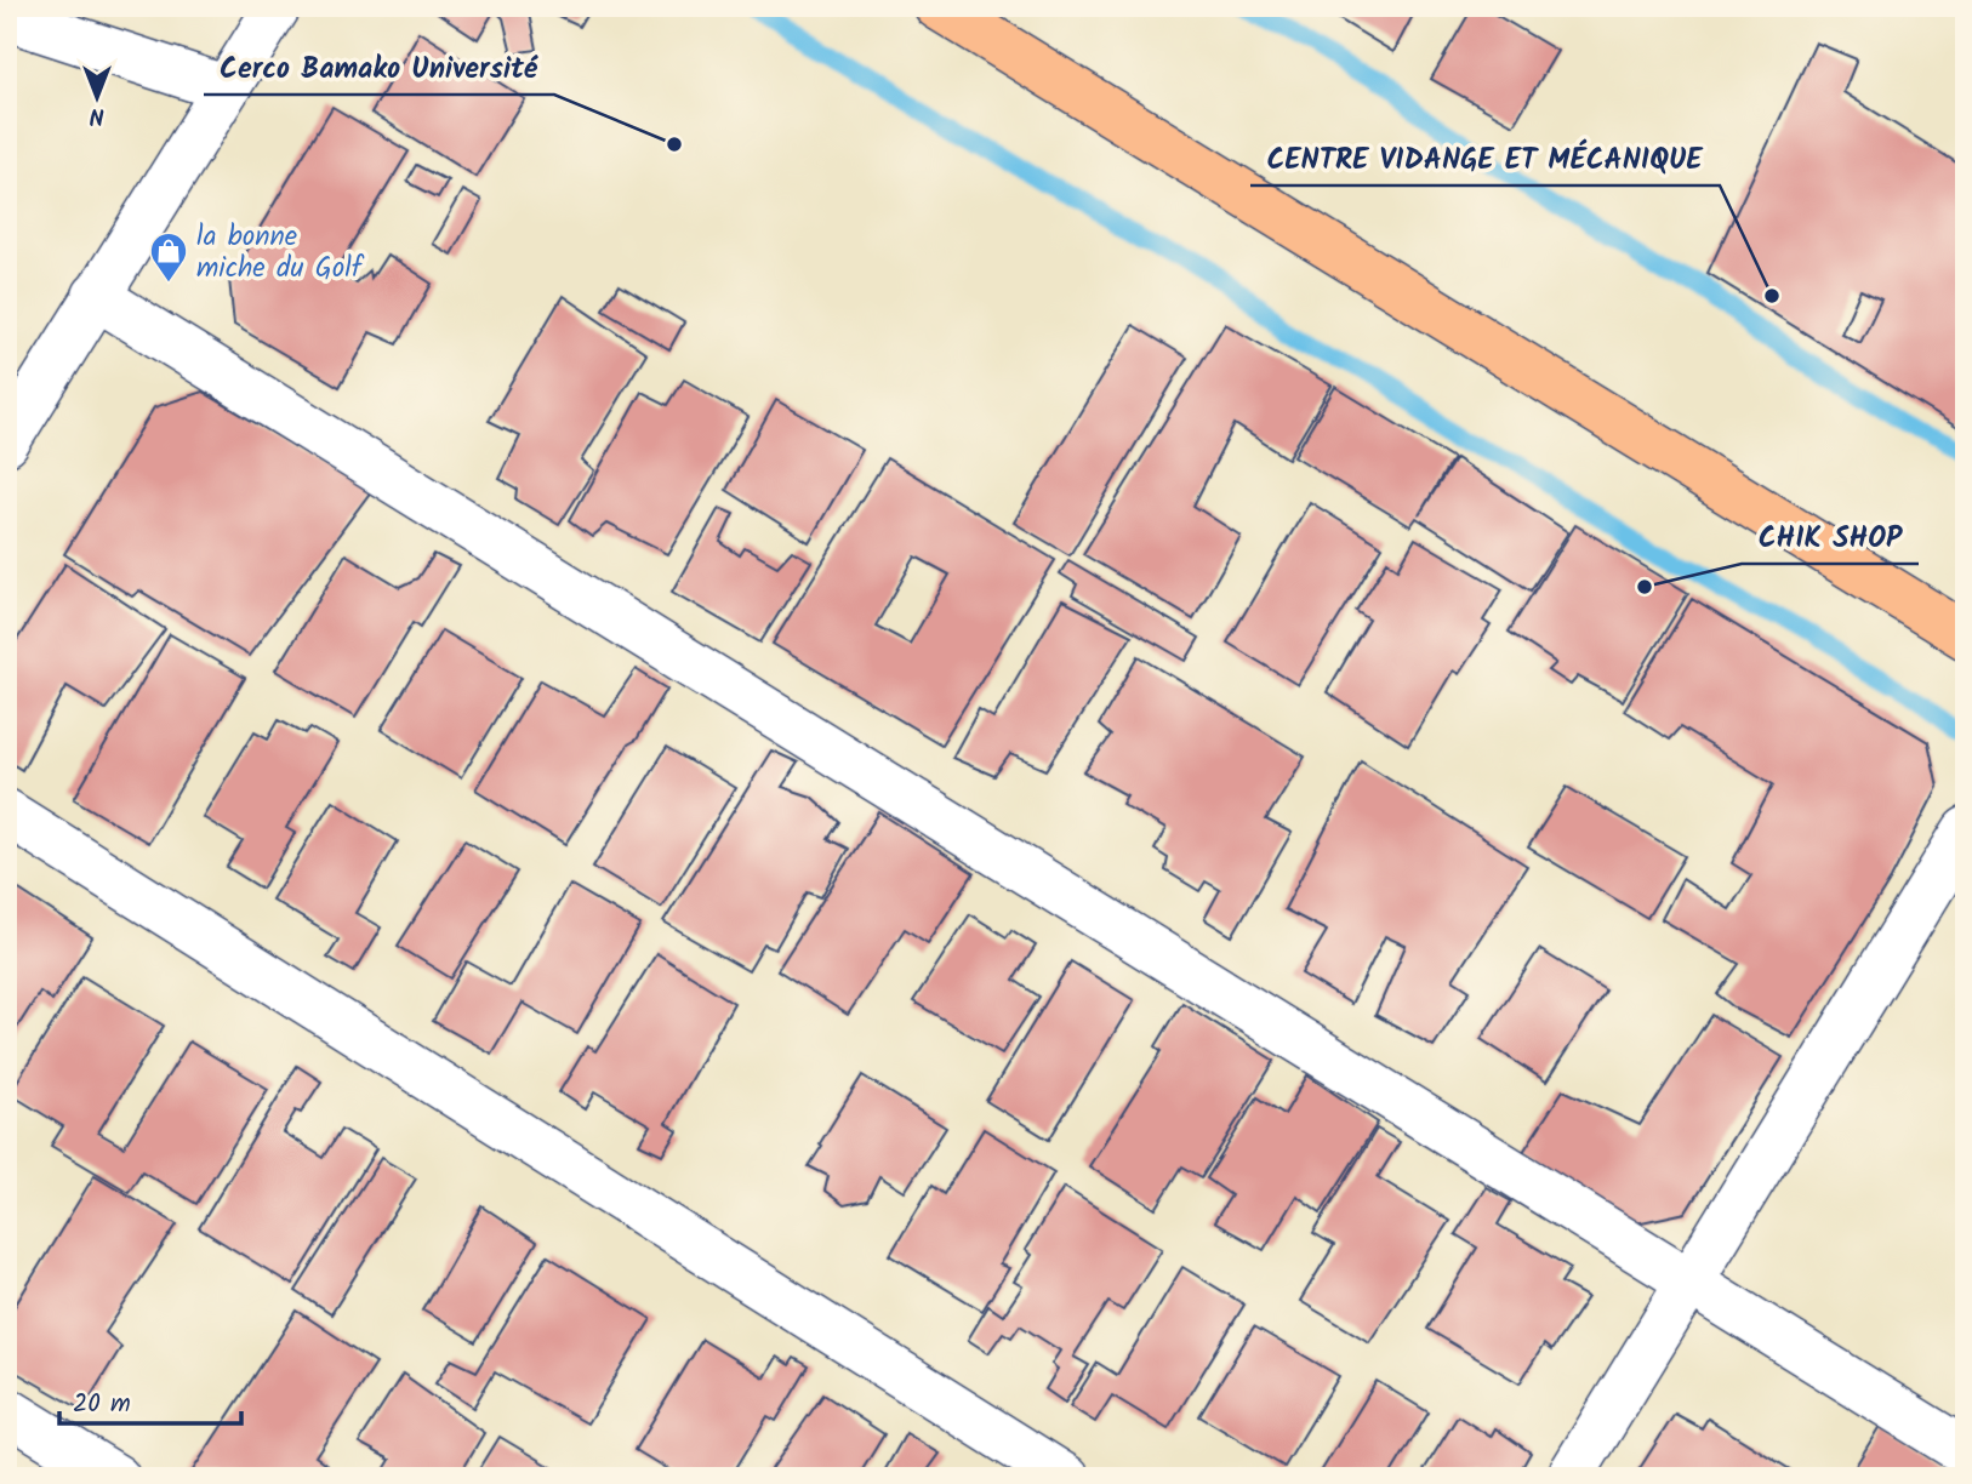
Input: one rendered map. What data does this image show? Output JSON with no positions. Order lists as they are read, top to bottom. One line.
{"places":{"other":["Cerco Bamako Université","CENTRE VIDANGE ET MÉCANIQUE","CHIK SHOP"],"shop":["la bonne miche du Golf"]},"scale_bar":"20 m","north":"bottom"}
